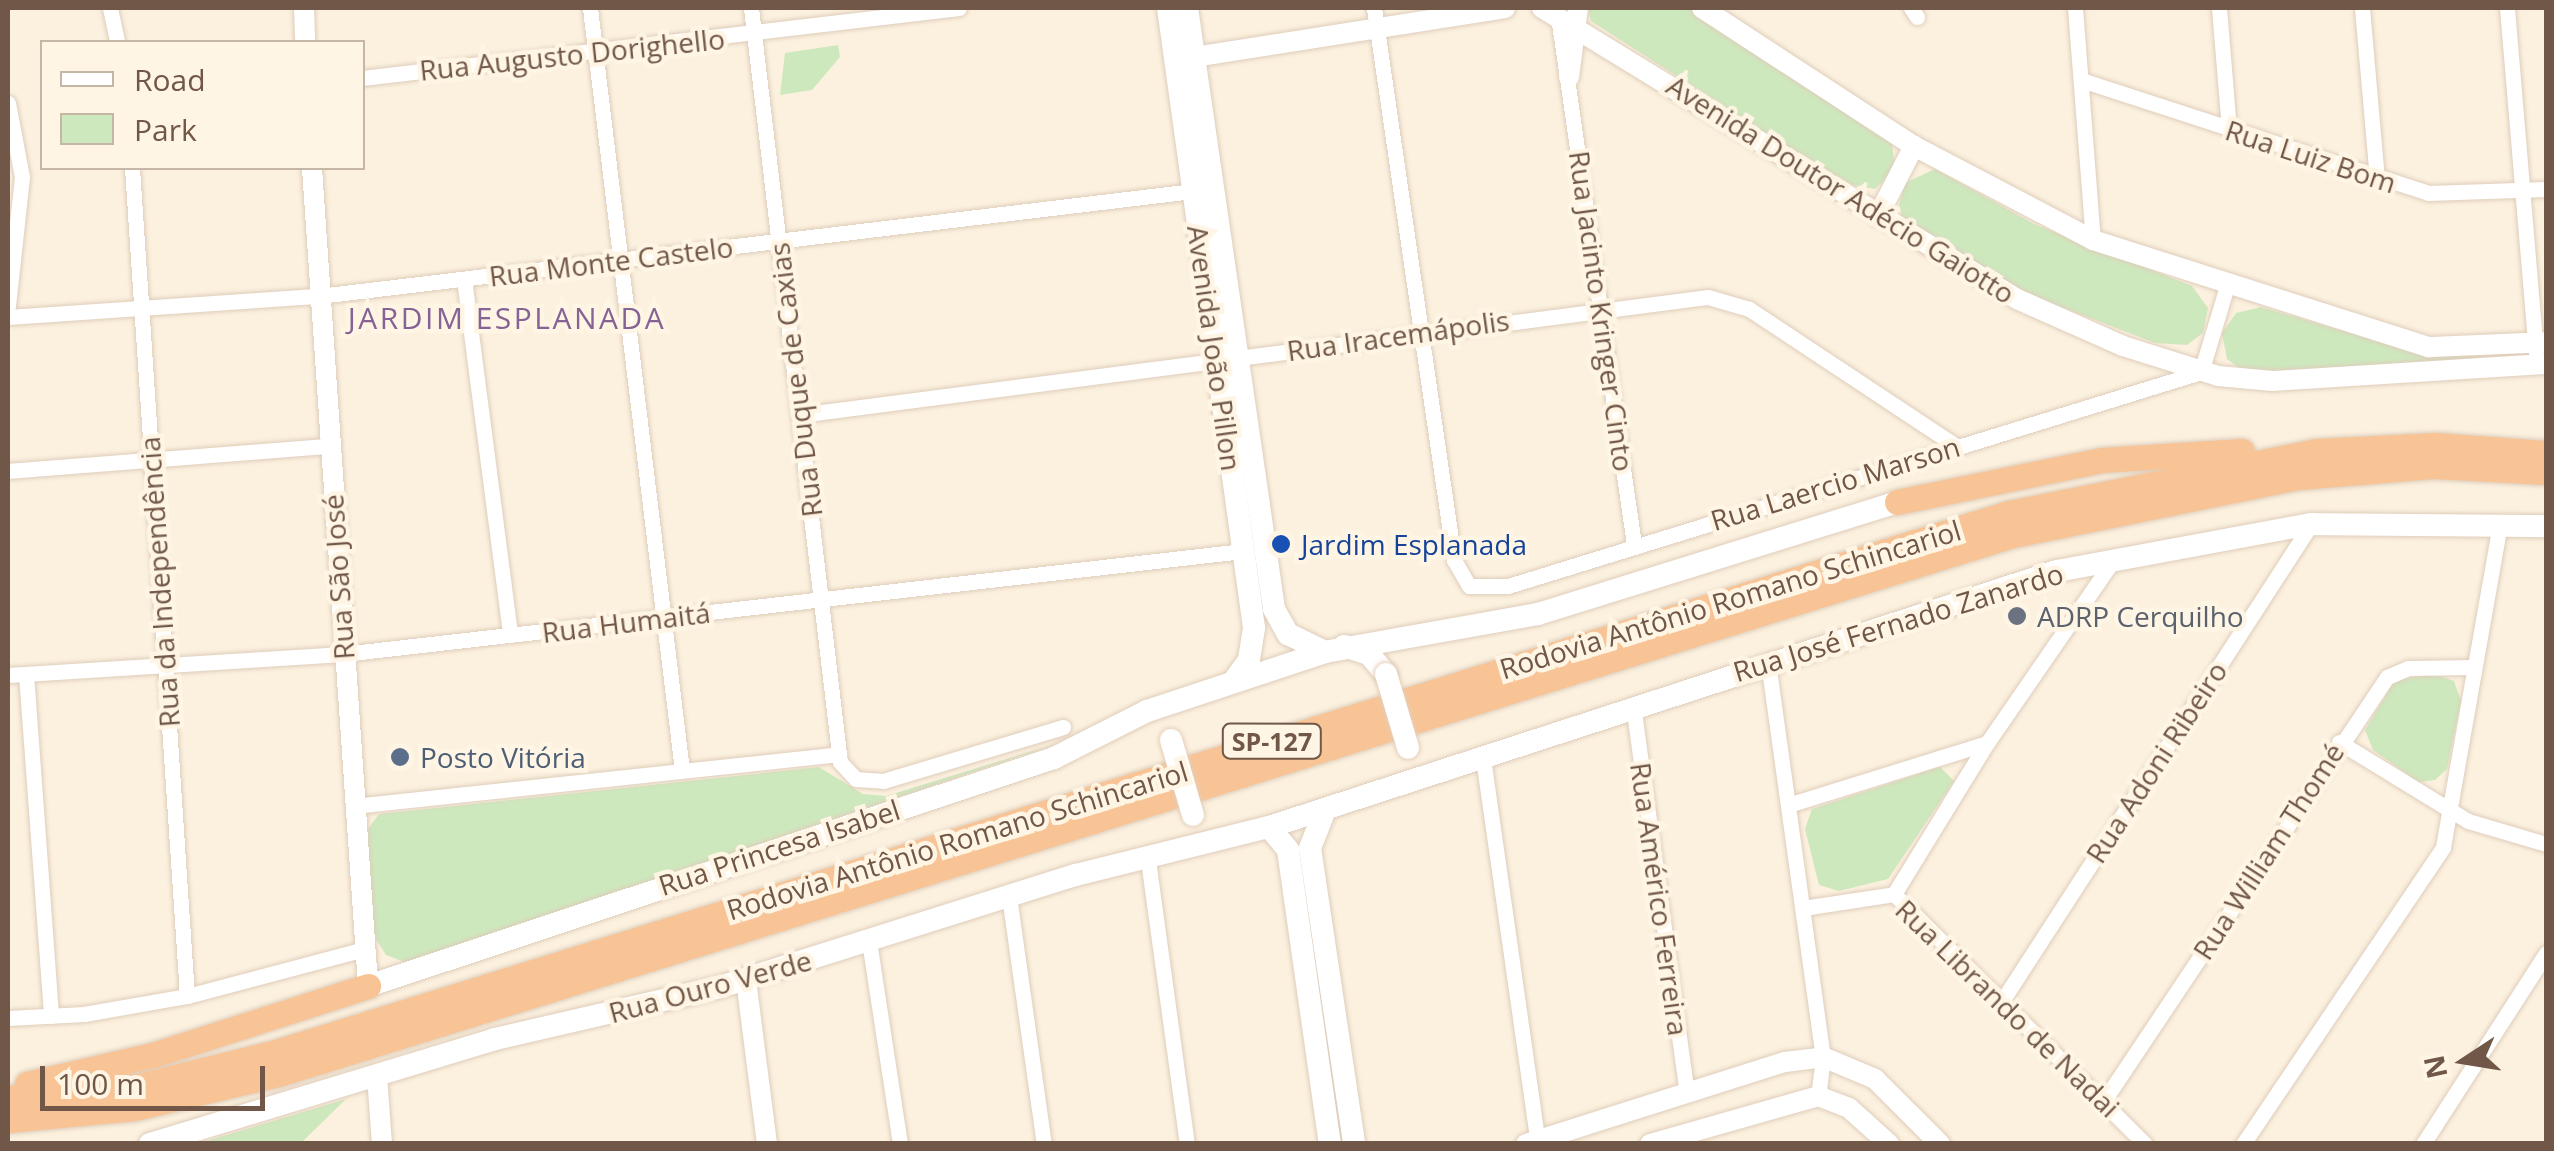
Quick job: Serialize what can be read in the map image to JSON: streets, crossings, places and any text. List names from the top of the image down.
{
  "streets": {
    "highway": ["Rodovia Antônio Romano Schincariol", "SP-127"],
    "main road": [
      "Avenida João Pillon",
      "Rua José Fernado Zanardo",
      "Rua Princesa Isabel",
      "Rua Ouro Verde"
    ],
    "street": [
      "Rua Augusto Dorighello",
      "Rua Luiz Bom",
      "Avenida Doutor Adécio Gaiotto",
      "Rua Monte Castelo",
      "Rua Jacinto Kringer Cinto",
      "Rua Iracemápolis",
      "Rua Duque de Caxias",
      "Rua Laercio Marson",
      "Rua São José",
      "Rua da Independência",
      "Rua Humaitá",
      "Rua Adoni Ribeiro",
      "Rua William Thomé",
      "Rua Américo Ferreira",
      "Rua Librando de Nadai"
    ]
  },
  "crossings": [
    ["Rua Augusto Dorighello", "Rua Duque de Caxias"],
    ["Avenida Doutor Adécio Gaiotto", "Rua Laercio Marson"],
    ["Rua Monte Castelo", "Avenida João Pillon"],
    ["Rua Monte Castelo", "Rua Duque de Caxias"],
    ["Rua Monte Castelo", "Rua São José"],
    ["Rua Monte Castelo", "Rua da Independência"],
    ["Rua Jacinto Kringer Cinto", "Rua Iracemápolis"],
    ["Rua Jacinto Kringer Cinto", "Rua Laercio Marson"],
    ["Rua Iracemápolis", "Avenida João Pillon"],
    ["Rua Iracemápolis", "Rua Duque de Caxias"],
    ["Rua Iracemápolis", "Rua Laercio Marson"],
    ["Avenida João Pillon", "Rua Humaitá"],
    ["Avenida João Pillon", "Rua José Fernado Zanardo"],
    ["Avenida João Pillon", "Rua Princesa Isabel"],
    ["Avenida João Pillon", "Rua Ouro Verde"],
    ["Rua Duque de Caxias", "Rua Humaitá"],
    ["Rua Duque de Caxias", "Rua Princesa Isabel"],
    ["Rua São José", "Rua Humaitá"],
    ["Rua São José", "Rua Princesa Isabel"],
    ["Rua da Independência", "Rua Humaitá"],
    ["Rua José Fernado Zanardo", "Rua Adoni Ribeiro"],
    ["Rua José Fernado Zanardo", "Rua Princesa Isabel"],
    ["Rua José Fernado Zanardo", "Rua Américo Ferreira"],
    ["Rua José Fernado Zanardo", "Rua Ouro Verde"],
    ["Rua Adoni Ribeiro", "Rua Librando de Nadai"],
    ["Rua Princesa Isabel", "Rua Ouro Verde"],
    ["Rua William Thomé", "Rua Librando de Nadai"]
  ],
  "districts": ["JARDIM ESPLANADA"],
  "places": ["Jardim Esplanada", "ADRP Cerquilho", "Posto Vitória"],
  "legend": ["Road", "Park"],
  "scale_bar": "100 m",
  "north": "left"
}
